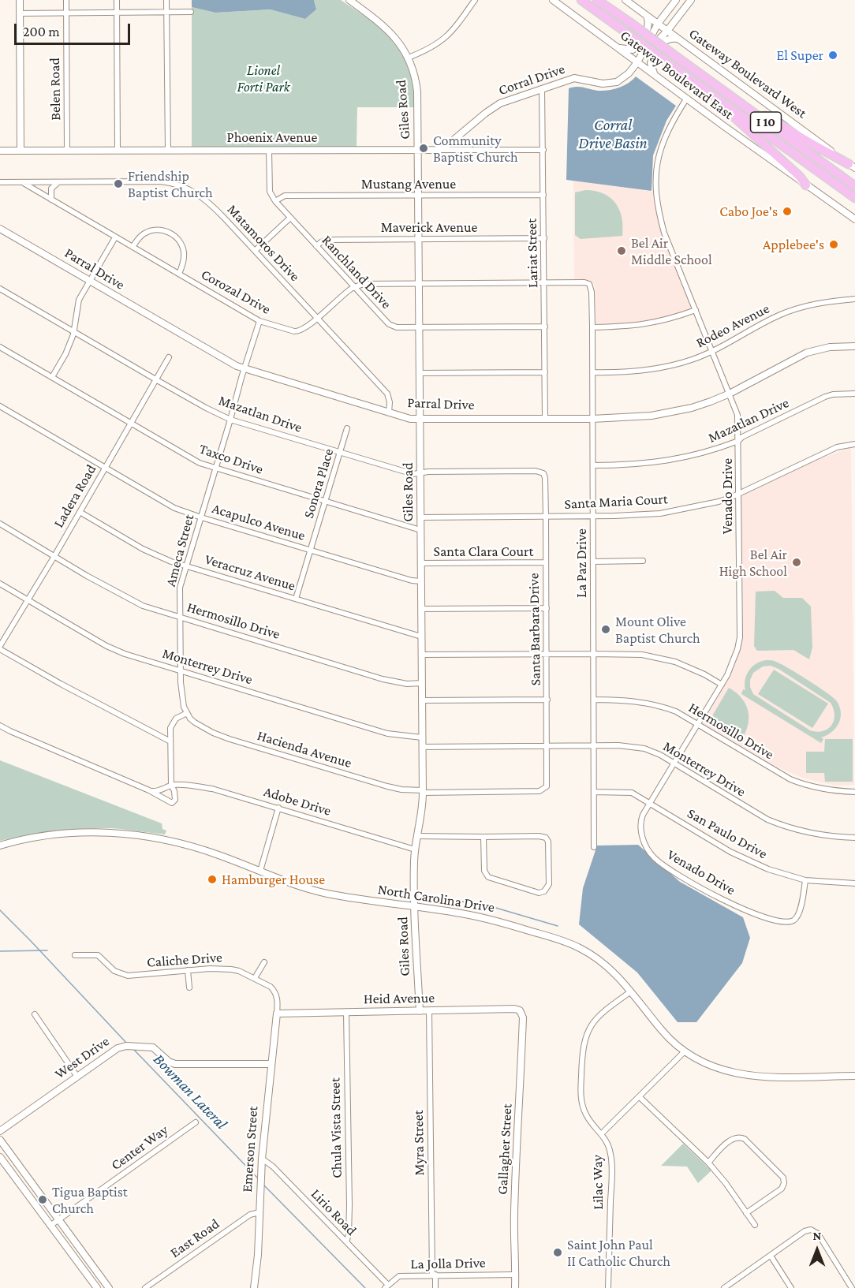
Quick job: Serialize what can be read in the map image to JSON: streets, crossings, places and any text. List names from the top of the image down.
{
  "streets": {
    "highway": ["I 10"],
    "street": [
      "Gateway Boulevard West",
      "Gateway Boulevard East",
      "Corral Drive",
      "Belen Road",
      "Giles Road",
      "Phoenix Avenue",
      "Mustang Avenue",
      "Maverick Avenue",
      "Matamoros Drive",
      "Lariat Street",
      "Parral Drive",
      "Ranchland Drive",
      "Corozal Drive",
      "Rodeo Avenue",
      "Mazatlan Drive",
      "Taxco Drive",
      "Sonora Place",
      "Ladera Road",
      "Venado Drive",
      "Santa Maria Court",
      "Acapulco Avenue",
      "Ameca Street",
      "Santa Clara Court",
      "La Paz Drive",
      "Veracruz Avenue",
      "Hermosillo Drive",
      "Santa Barbara Drive",
      "Monterrey Drive",
      "Hacienda Avenue",
      "Adobe Drive",
      "San Paulo Drive",
      "North Carolina Drive",
      "Caliche Drive",
      "Heid Avenue",
      "West Drive",
      "Chula Vista Street",
      "Myra Street",
      "Center Way",
      "Emerson Street",
      "Gallagher Street",
      "Lilac Way",
      "Lirio Road",
      "East Road",
      "La Jolla Drive"
    ]
  },
  "crossings": [
    ["Gateway Boulevard East", "Corral Drive"],
    ["Gateway Boulevard East", "Venado Drive"],
    ["Corral Drive", "Phoenix Avenue"],
    ["Corral Drive", "Lariat Street"],
    ["Belen Road", "Phoenix Avenue"],
    ["Giles Road", "Phoenix Avenue"],
    ["Giles Road", "Mustang Avenue"],
    ["Giles Road", "Maverick Avenue"],
    ["Giles Road", "Parral Drive"],
    ["Giles Road", "Ranchland Drive"],
    ["Giles Road", "Mazatlan Drive"],
    ["Giles Road", "Taxco Drive"],
    ["Giles Road", "Santa Maria Court"],
    ["Giles Road", "Acapulco Avenue"],
    ["Giles Road", "Santa Clara Court"],
    ["Giles Road", "Veracruz Avenue"],
    ["Giles Road", "Hermosillo Drive"],
    ["Giles Road", "Monterrey Drive"],
    ["Giles Road", "Hacienda Avenue"],
    ["Giles Road", "Adobe Drive"],
    ["Giles Road", "North Carolina Drive"],
    ["Giles Road", "Heid Avenue"],
    ["Phoenix Avenue", "Lariat Street"],
    ["Phoenix Avenue", "Ranchland Drive"],
    ["Mustang Avenue", "Lariat Street"],
    ["Mustang Avenue", "Ranchland Drive"],
    ["Maverick Avenue", "Lariat Street"],
    ["Maverick Avenue", "Ranchland Drive"],
    ["Matamoros Drive", "Parral Drive"],
    ["Matamoros Drive", "Corozal Drive"],
    ["Lariat Street", "Parral Drive"],
    ["Lariat Street", "Ranchland Drive"],
    ["Lariat Street", "La Paz Drive"],
    ["Parral Drive", "Venado Drive"],
    ["Parral Drive", "Ameca Street"],
    ["Parral Drive", "La Paz Drive"],
    ["Ranchland Drive", "Corozal Drive"],
    ["Corozal Drive", "Ameca Street"],
    ["Rodeo Avenue", "Venado Drive"],
    ["Rodeo Avenue", "La Paz Drive"],
    ["Mazatlan Drive", "Sonora Place"],
    ["Mazatlan Drive", "Ladera Road"],
    ["Mazatlan Drive", "Venado Drive"],
    ["Mazatlan Drive", "Ameca Street"],
    ["Mazatlan Drive", "La Paz Drive"],
    ["Mazatlan Drive", "Santa Barbara Drive"],
    ["Taxco Drive", "Sonora Place"],
    ["Taxco Drive", "Ladera Road"],
    ["Taxco Drive", "Ameca Street"],
    ["Sonora Place", "Acapulco Avenue"],
    ["Sonora Place", "Veracruz Avenue"],
    ["Ladera Road", "Acapulco Avenue"],
    ["Ladera Road", "Veracruz Avenue"],
    ["Ladera Road", "Hermosillo Drive"],
    ["Ladera Road", "Monterrey Drive"],
    ["Venado Drive", "Santa Maria Court"],
    ["Venado Drive", "Hermosillo Drive"],
    ["Venado Drive", "Monterrey Drive"],
    ["Venado Drive", "San Paulo Drive"],
    ["Santa Maria Court", "La Paz Drive"],
    ["Santa Maria Court", "Santa Barbara Drive"],
    ["Acapulco Avenue", "Ameca Street"],
    ["Ameca Street", "Veracruz Avenue"],
    ["Ameca Street", "Hermosillo Drive"],
    ["Ameca Street", "Monterrey Drive"],
    ["Ameca Street", "Hacienda Avenue"],
    ["Santa Clara Court", "Santa Barbara Drive"],
    ["La Paz Drive", "Hermosillo Drive"],
    ["La Paz Drive", "Monterrey Drive"],
    ["La Paz Drive", "San Paulo Drive"],
    ["Santa Barbara Drive", "Monterrey Drive"],
    ["Santa Barbara Drive", "Hacienda Avenue"],
    ["North Carolina Drive", "Lilac Way"],
    ["Caliche Drive", "Heid Avenue"],
    ["Caliche Drive", "Emerson Street"],
    ["Heid Avenue", "Chula Vista Street"],
    ["Heid Avenue", "Myra Street"],
    ["Heid Avenue", "Emerson Street"],
    ["Heid Avenue", "Gallagher Street"],
    ["West Drive", "Emerson Street"],
    ["Chula Vista Street", "Lirio Road"],
    ["Myra Street", "La Jolla Drive"],
    ["Emerson Street", "Lirio Road"],
    ["Emerson Street", "East Road"],
    ["Gallagher Street", "La Jolla Drive"],
    ["Lirio Road", "La Jolla Drive"]
  ],
  "water": ["Corral Drive Basin", "Bowman Lateral"],
  "parks": ["Lionel Forti Park"],
  "places": [
    "El Super",
    "Community Baptist Church",
    "Friendship Baptist Church",
    "Cabo Joe's",
    "Applebee's",
    "Bel Air Middle School",
    "Bel Air High School",
    "Mount Olive Baptist Church",
    "Hamburger House",
    "Tigua Baptist Church",
    "Saint John Paul II Catholic Church"
  ],
  "scale_bar": "200 m",
  "north": "top"
}
